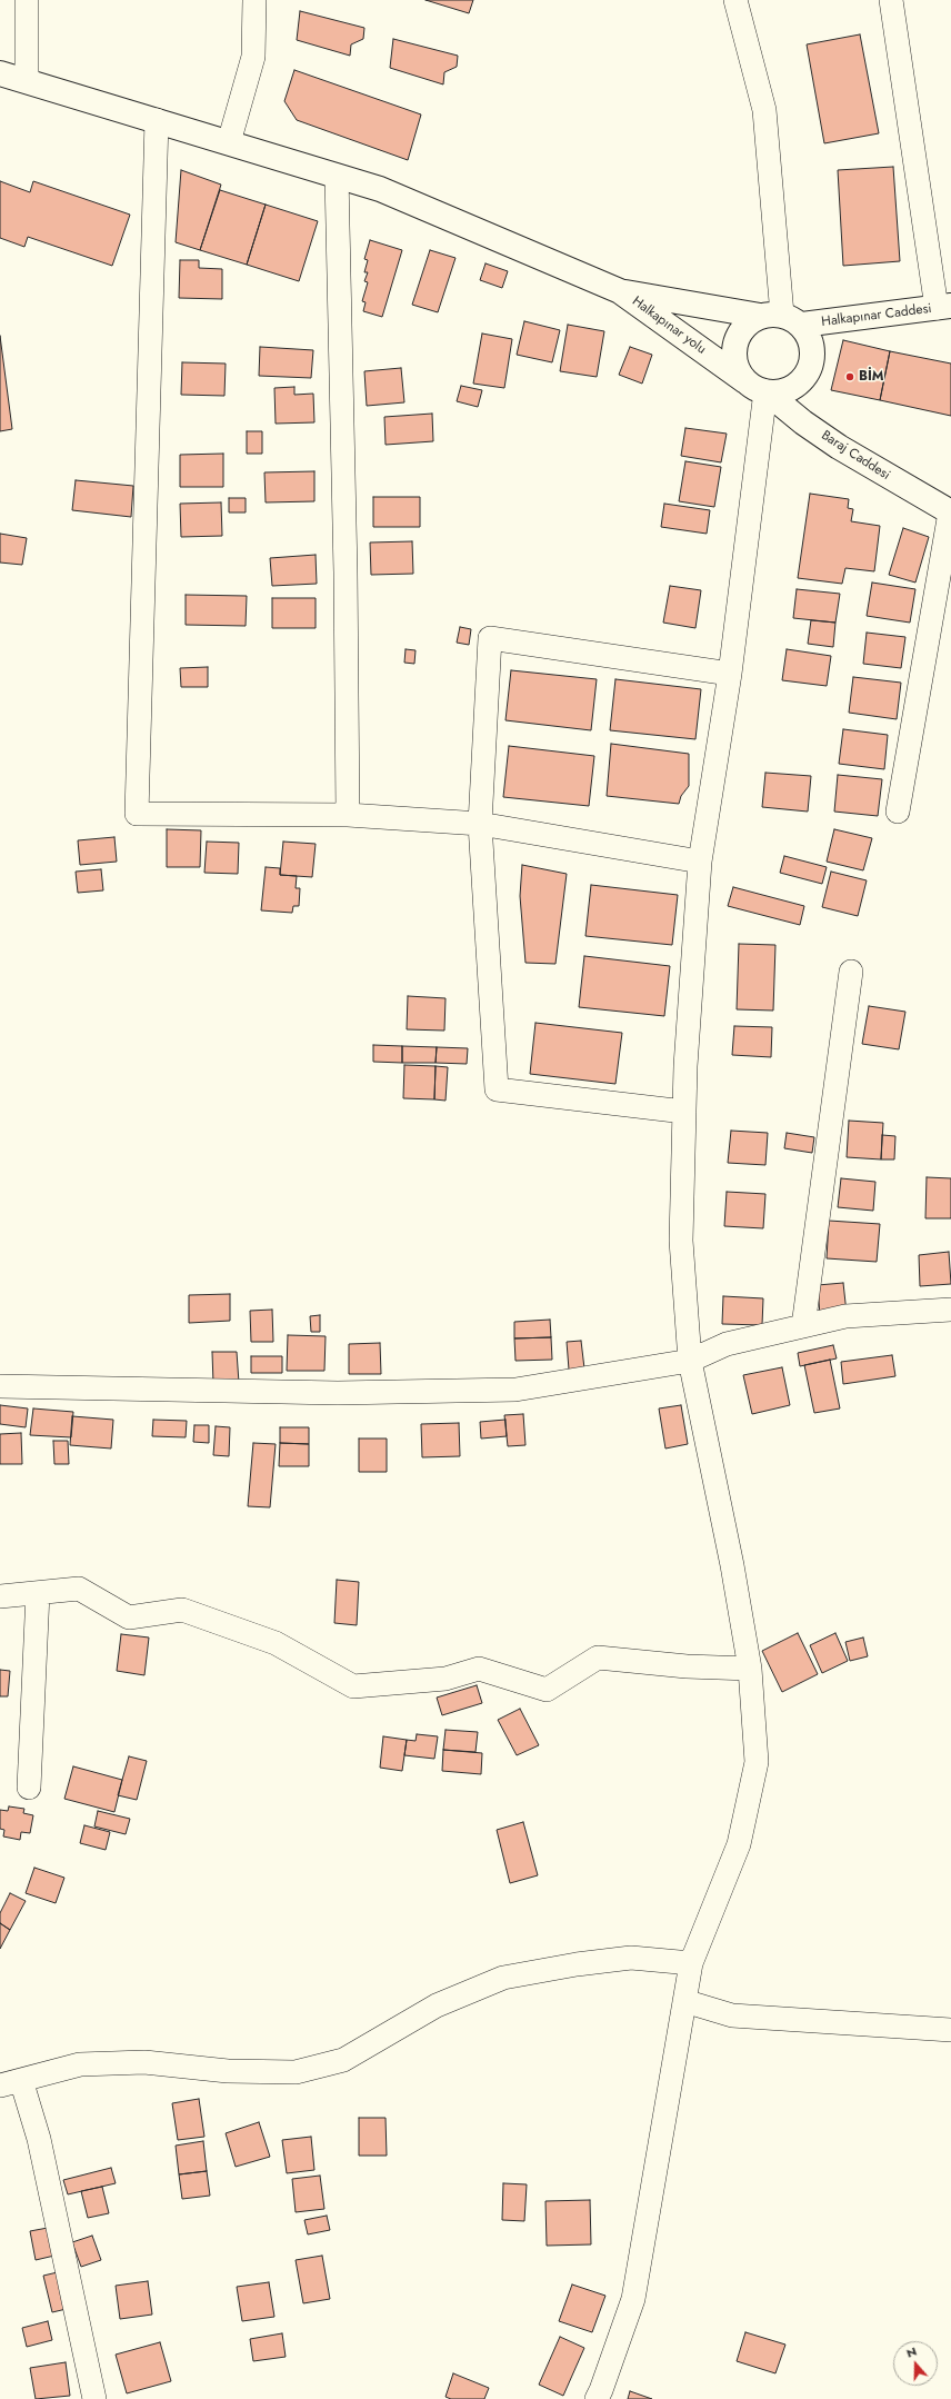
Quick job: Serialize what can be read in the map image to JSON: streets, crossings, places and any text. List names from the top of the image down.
{
  "streets": {
    "main road": ["Halkapınar Caddesi", "Halkapınar yolu", "Baraj Caddesi"]
  },
  "crossings": [
    ["Halkapınar Caddesi", "Halkapınar yolu"],
    ["Halkapınar Caddesi", "Baraj Caddesi"],
    ["Halkapınar yolu", "Baraj Caddesi"]
  ],
  "places": ["BİM"],
  "north": "top"
}
